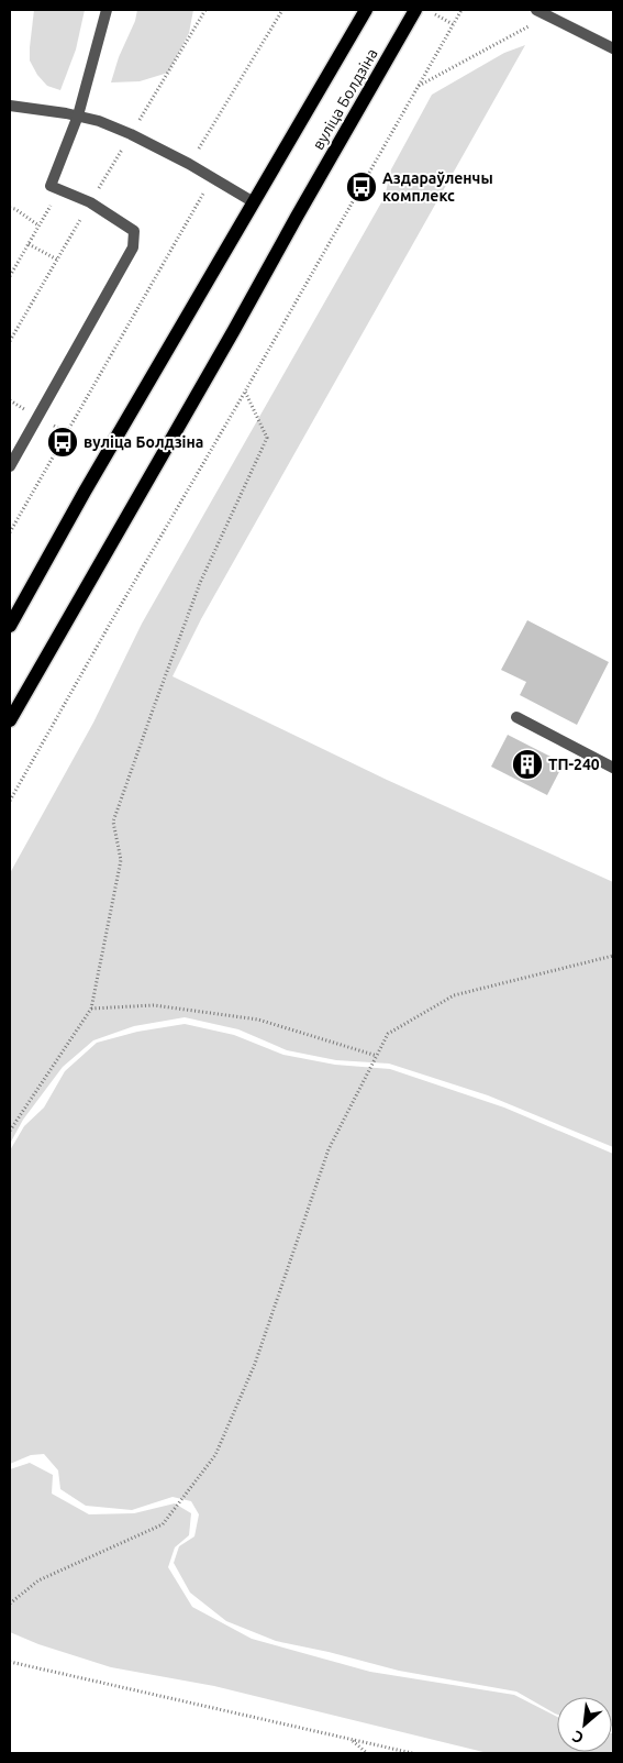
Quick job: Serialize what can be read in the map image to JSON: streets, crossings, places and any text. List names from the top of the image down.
{
  "streets": {
    "main road": ["вуліца Болдзіна"]
  },
  "places": {
    "bus stop": ["Аздараўленчы комплекс", "вуліца Болдзіна"],
    "building": ["ТП-240"]
  },
  "north": "bottom left"
}
